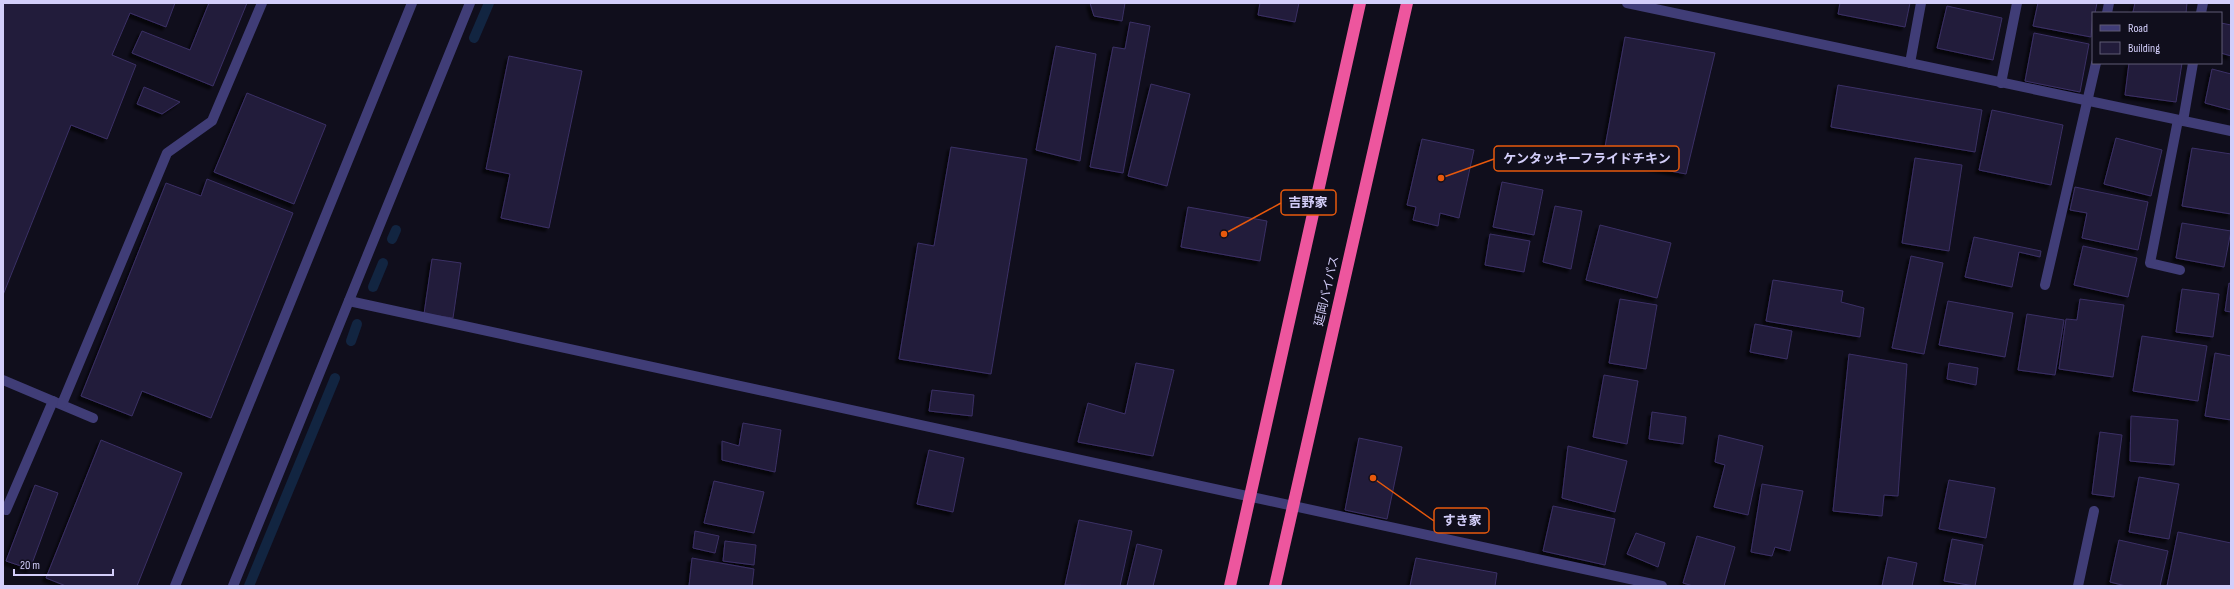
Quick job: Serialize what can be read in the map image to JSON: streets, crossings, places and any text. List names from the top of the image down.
{
  "streets": {
    "highway": ["延岡バイパス"]
  },
  "places": ["ケンタッキーフライドチキン", "吉野家", "すき家"],
  "legend": ["Road", "Building"],
  "scale_bar": "20 m"
}
